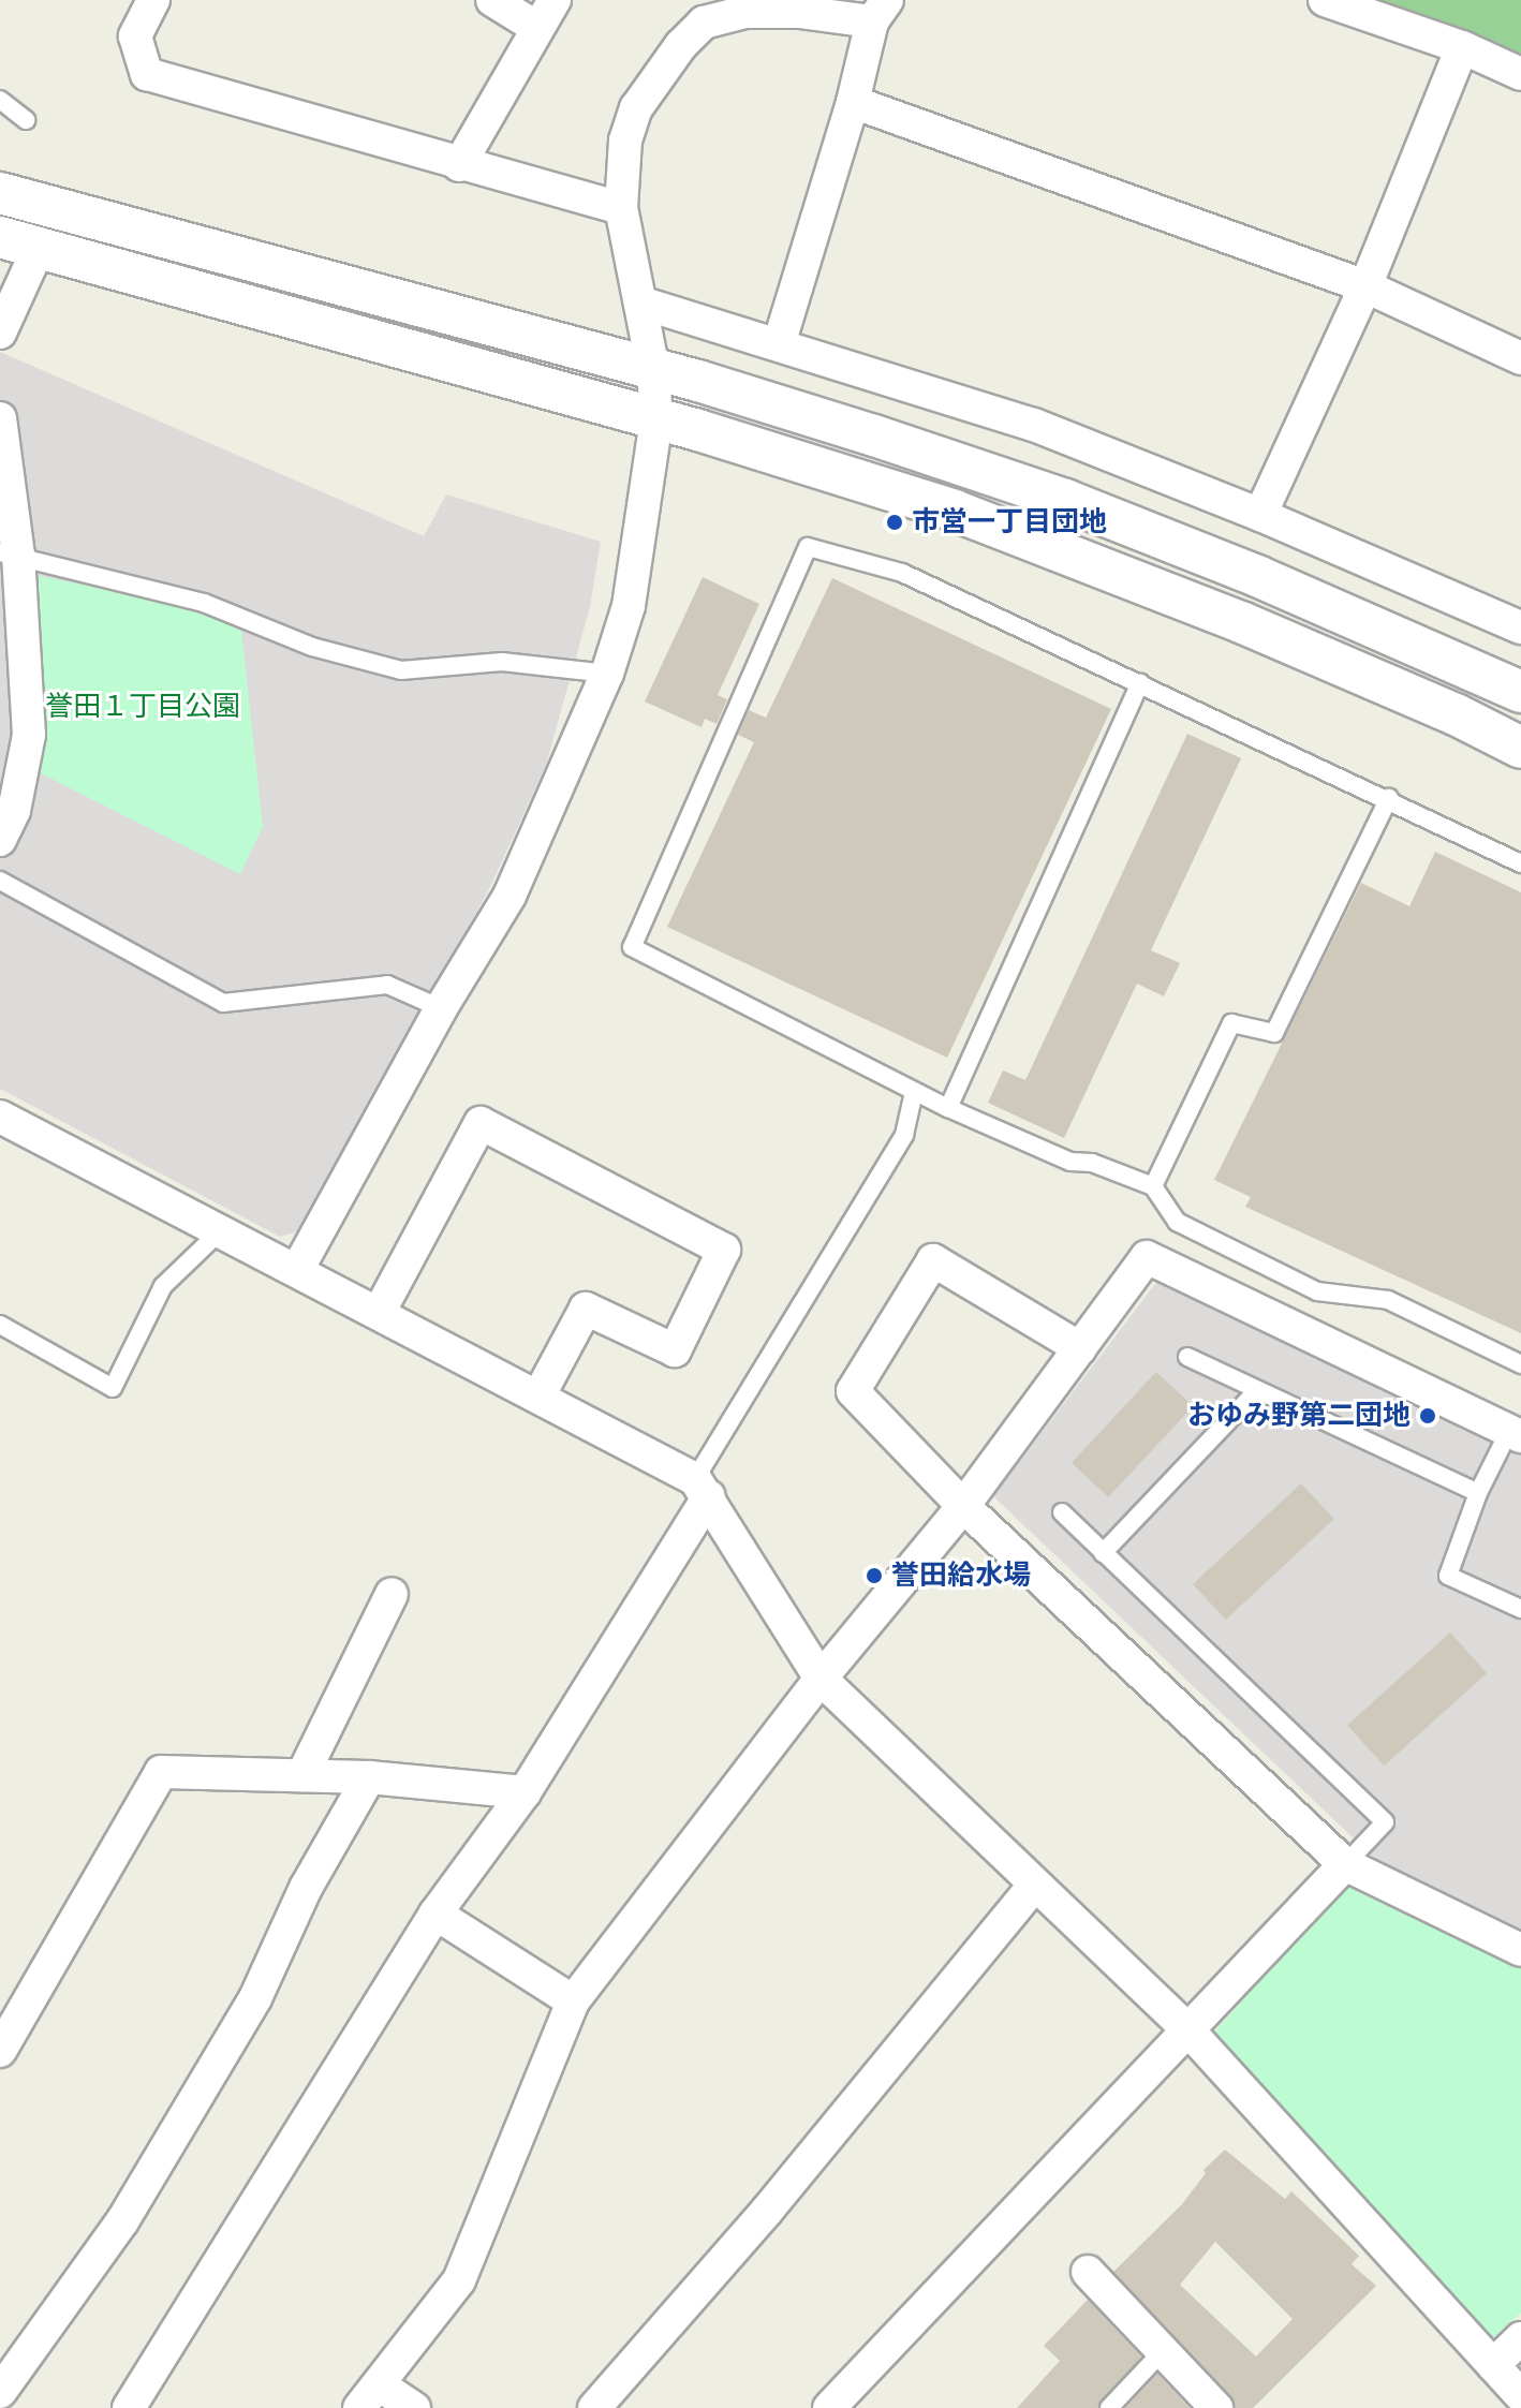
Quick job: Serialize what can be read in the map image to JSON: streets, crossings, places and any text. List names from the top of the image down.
{
  "parks": ["誉田１丁目公園"],
  "places": ["市営一丁目団地", "おゆみ野第二団地", "誉田給水場"]
}
